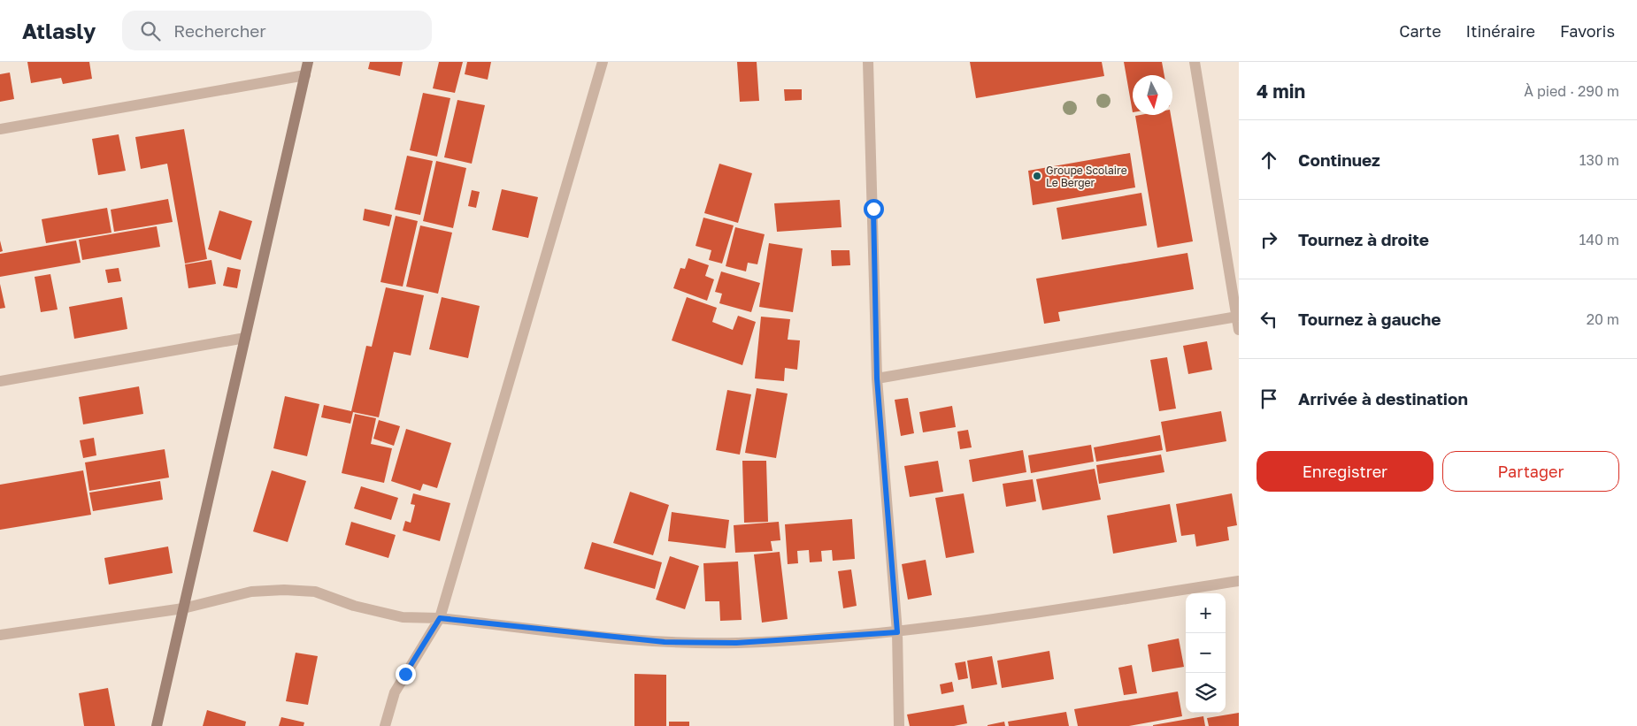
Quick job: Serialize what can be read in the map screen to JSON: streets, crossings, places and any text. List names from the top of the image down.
{
  "places": ["Groupe Scolaire Le Berger"],
  "north": "bottom",
  "page": {
    "header": "Atlasly",
    "search": "Rechercher",
    "nav": ["Carte", "Itinéraire", "Favoris"],
    "heading": ["4 min", "À pied · 290 m"],
    "list": [
      ["Continuez", "130 m"],
      ["Tournez à droite", "140 m"],
      ["Tournez à gauche", "20 m"],
      "Arrivée à destination"
    ],
    "buttons": ["Enregistrer", "Partager"],
    "map_buttons": ["+", "−"]
  }
}
